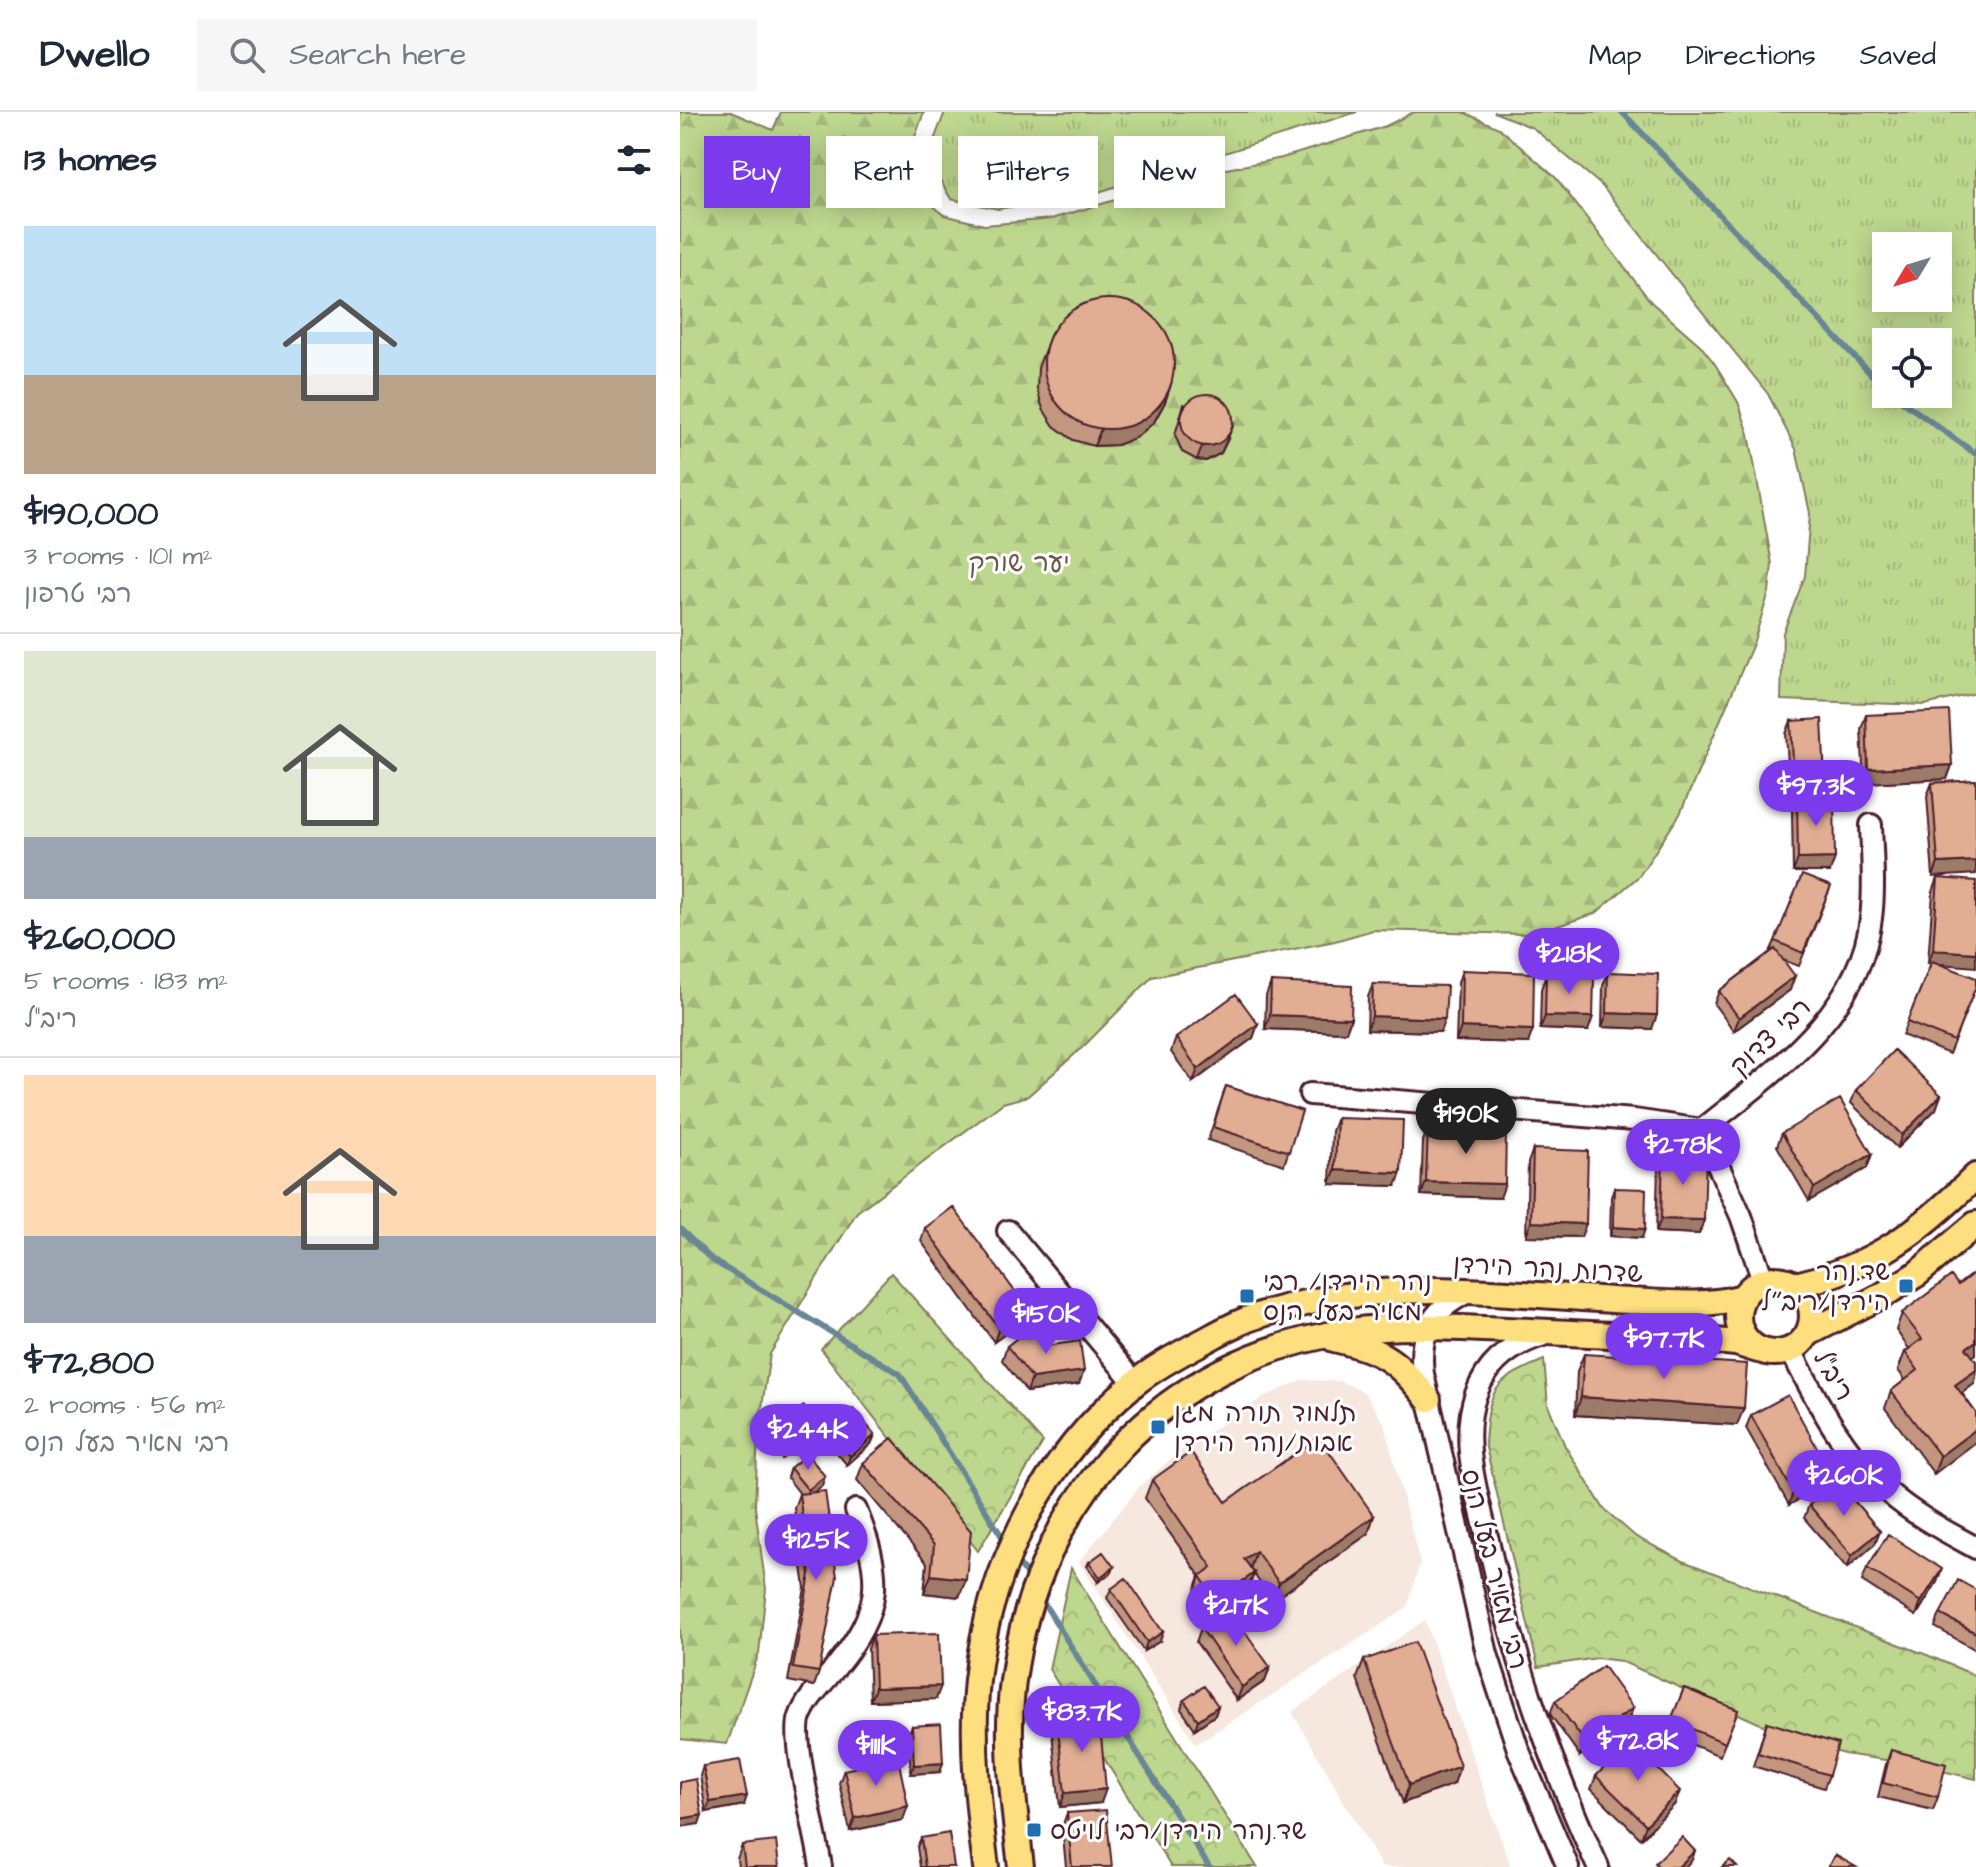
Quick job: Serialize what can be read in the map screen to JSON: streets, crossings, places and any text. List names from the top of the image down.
{
  "streets": {
    "main road": ["שדרות נהר הירדן"],
    "street": ["רבי צדוק", "ריב\"ל", "רבי מאיר בעל הנס"]
  },
  "crossings": [
    ["שדרות נהר הירדן", "ריב\"ל"]
  ],
  "parks": ["יער שורק"],
  "places": {
    "transit": [
      "שד.נהר הירדן/ריב״ל",
      "נהר הירדן/ רבי מאיר בעל הנס",
      "תלמוד תורה מגן אבות/נהר הירדן",
      "שד.נהר הירדן/רבי לויטס"
    ]
  },
  "north": "bottom left",
  "page": {
    "header": "Dwello",
    "search": "Search here",
    "nav": ["Map", "Directions", "Saved"],
    "heading": "13 homes",
    "chip": [
      "Buy",
      "Rent",
      "Filters",
      "New"
    ],
    "list": [
      {
        "name": "$190,000",
        "note": "3 rooms · 101 m² · רבי טרפון"
      },
      {
        "name": "$260,000",
        "note": "5 rooms · 183 m² · ריב\"ל"
      },
      {
        "name": "$72,800",
        "note": "2 rooms · 56 m² · רבי מאיר בעל הנס"
      }
    ],
    "price": [
      "$97.3K",
      "$218K",
      "$190K",
      "$278K",
      "$150K",
      "$97.7K",
      "$244K",
      "$260K",
      "$125K",
      "$217K",
      "$83.7K",
      "$72.8K",
      "$111K"
    ]
  }
}
